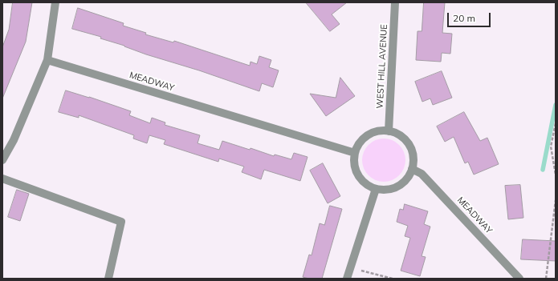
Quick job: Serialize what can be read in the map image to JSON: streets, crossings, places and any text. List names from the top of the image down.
{
  "streets": {
    "street": ["WEST HILL AVENUE", "MEADWAY"]
  },
  "crossings": [
    ["WEST HILL AVENUE", "MEADWAY"]
  ],
  "scale_bar": "20 m"
}
